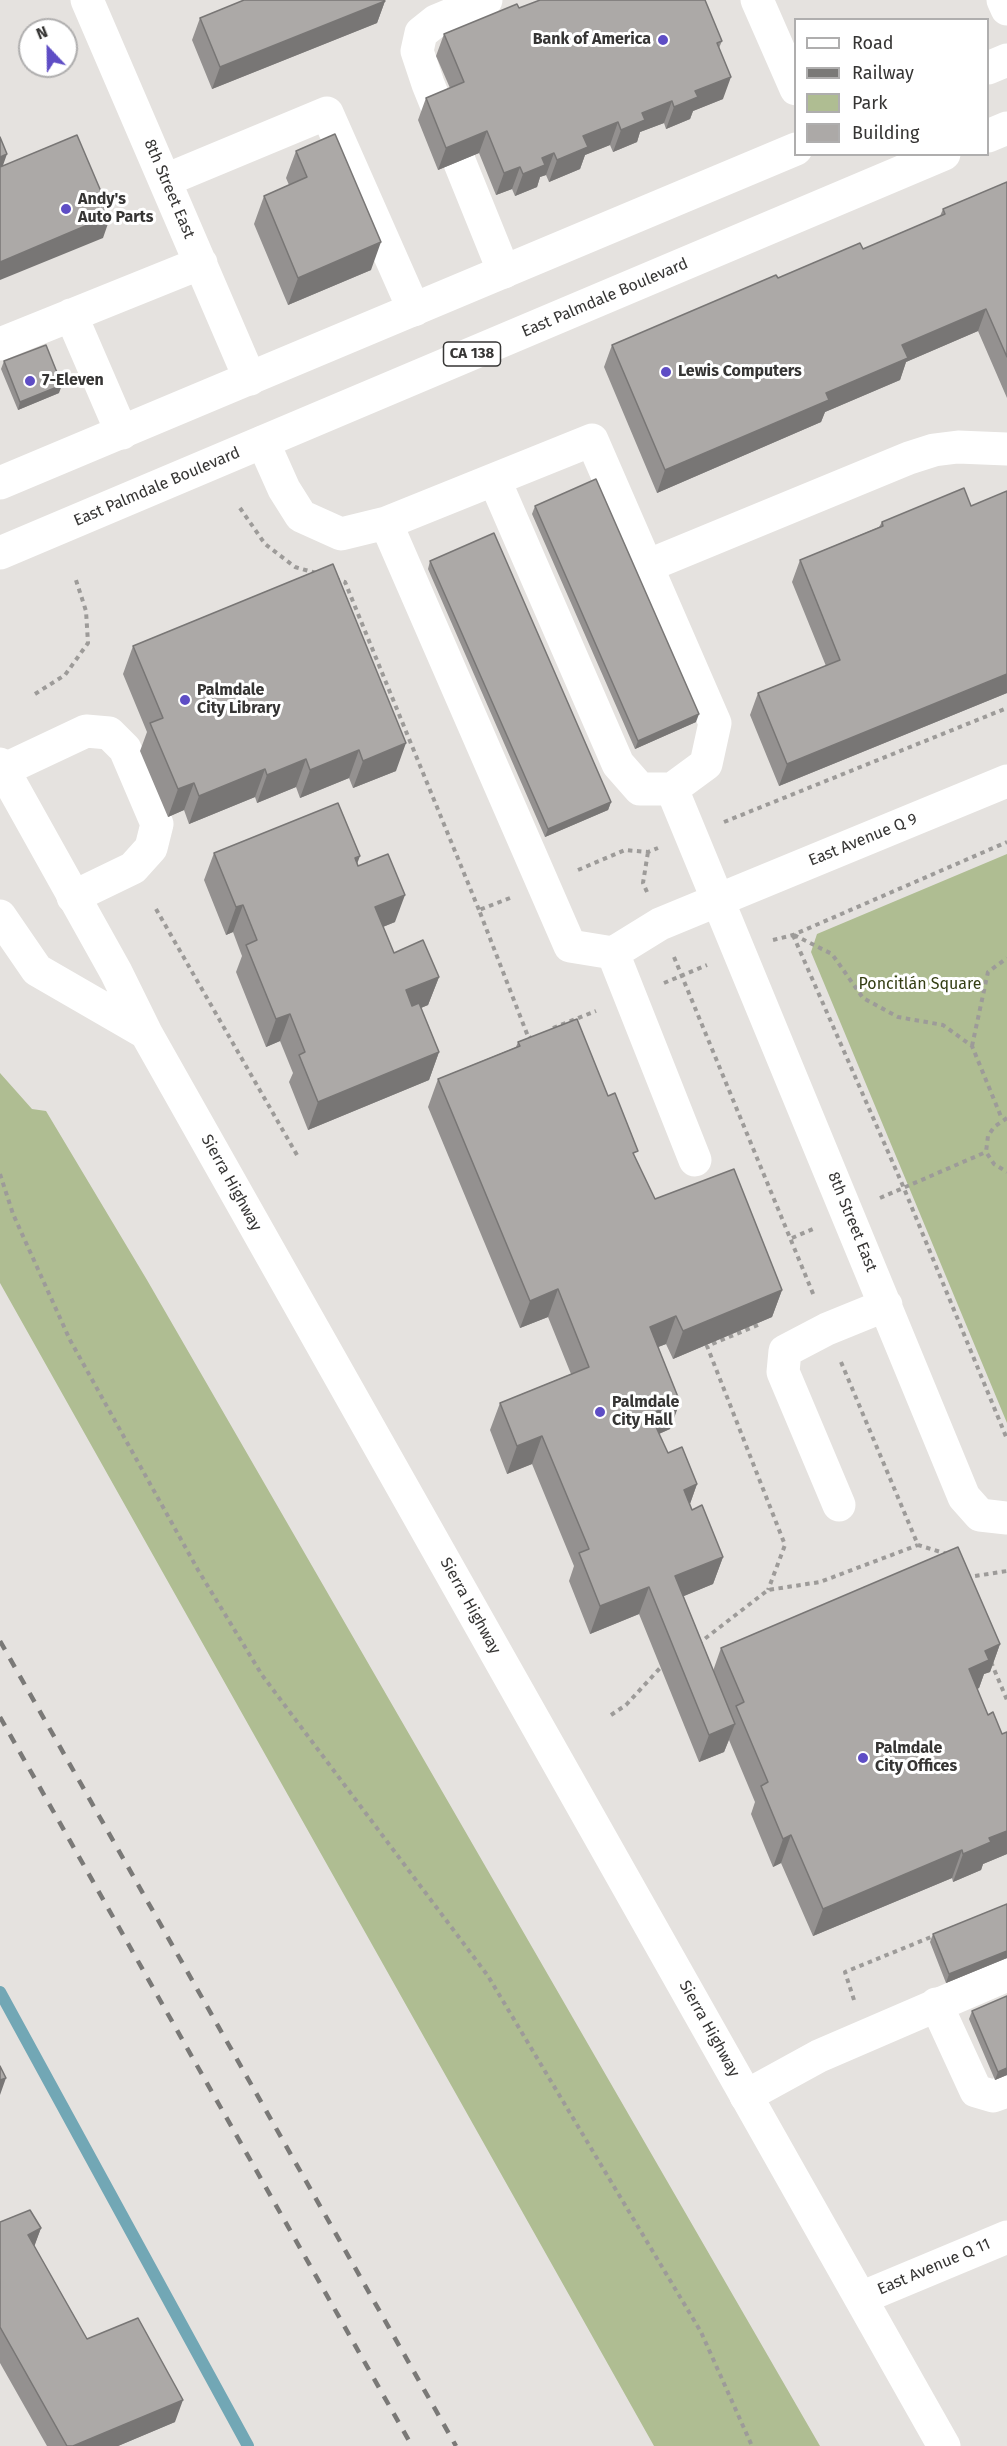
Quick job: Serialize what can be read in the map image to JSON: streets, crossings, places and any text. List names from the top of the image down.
{
  "streets": {
    "main road": [
      "8th Street East",
      "East Palmdale Boulevard",
      "CA 138",
      "East Avenue Q 9",
      "Sierra Highway",
      "East Avenue Q 11"
    ]
  },
  "crossings": [
    ["8th Street East", "East Avenue Q 9"],
    ["Sierra Highway", "East Avenue Q 11"]
  ],
  "parks": ["Poncitlán Square"],
  "places": [
    "Bank of America",
    "Andy's Auto Parts",
    "Lewis Computers",
    "7-Eleven",
    "Palmdale City Library",
    "Palmdale City Hall",
    "Palmdale City Offices"
  ],
  "legend": [
    "Road",
    "Railway",
    "Park",
    "Building"
  ],
  "north": "top"
}
